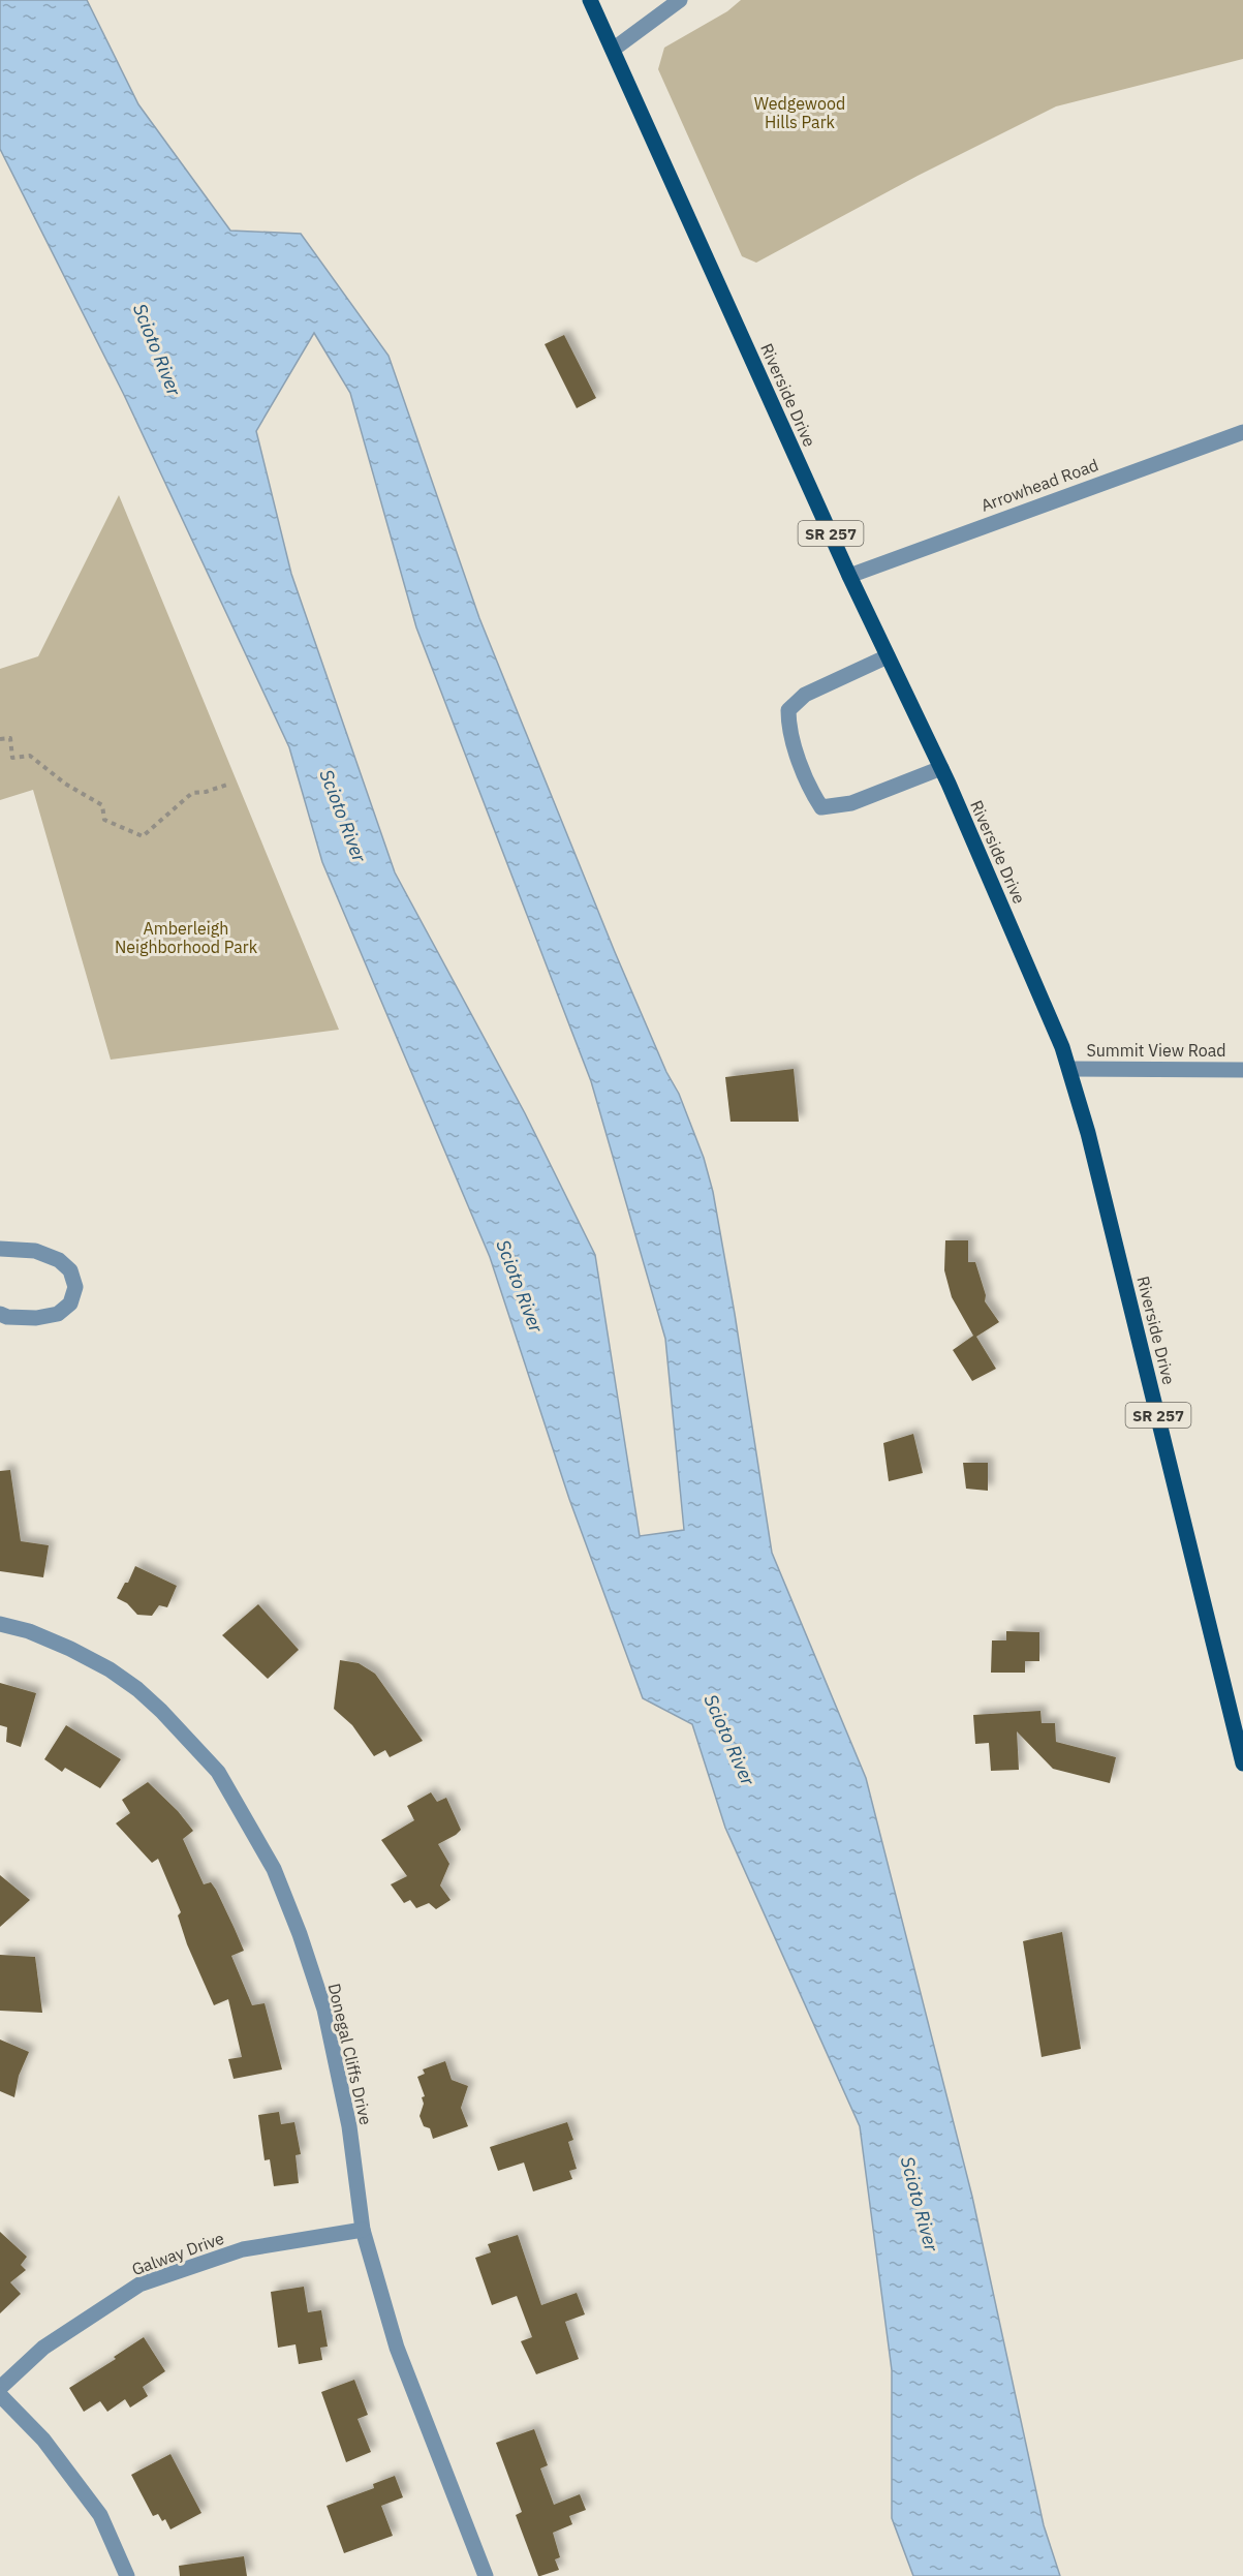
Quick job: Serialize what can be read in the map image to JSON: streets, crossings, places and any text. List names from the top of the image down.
{
  "streets": {
    "main road": ["Riverside Drive", "SR 257"],
    "street": [
      "Arrowhead Road",
      "Summit View Road",
      "Donegal Cliffs Drive",
      "Galway Drive"
    ]
  },
  "crossings": [
    ["Riverside Drive", "Arrowhead Road"],
    ["Riverside Drive", "Summit View Road"],
    ["Donegal Cliffs Drive", "Galway Drive"]
  ],
  "water": ["Scioto River"],
  "parks": ["Wedgewood Hills Park", "Amberleigh Neighborhood Park"]
}
